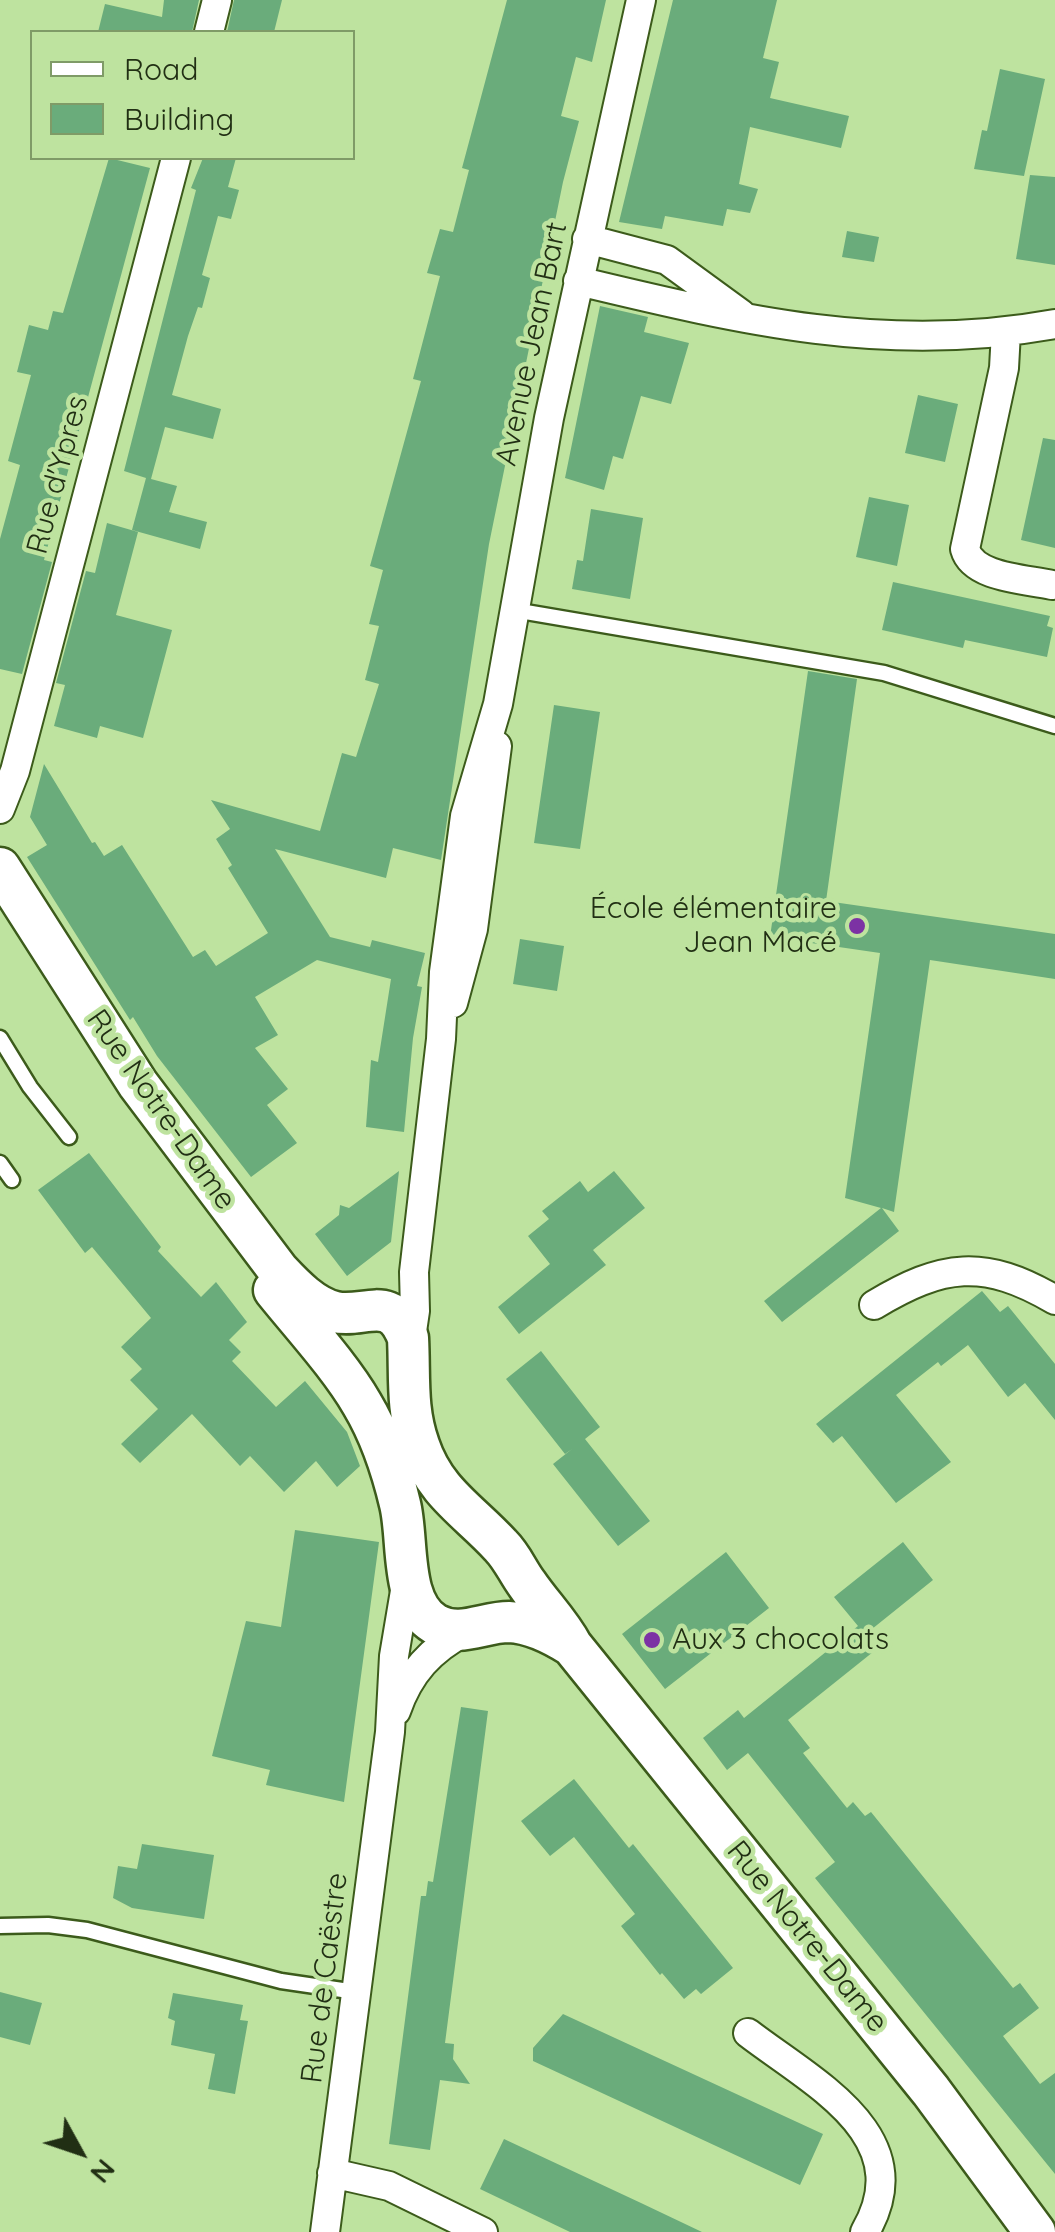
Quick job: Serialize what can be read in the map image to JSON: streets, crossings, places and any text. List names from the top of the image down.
{
  "streets": {
    "main road": ["Rue Notre-Dame"],
    "street": ["Avenue Jean Bart", "Rue d'Ypres", "Rue de Caëstre"]
  },
  "crossings": [
    ["Avenue Jean Bart", "Rue Notre-Dame"],
    ["Rue Notre-Dame", "Rue de Caëstre"]
  ],
  "places": ["École élémentaire Jean Macé", "Aux 3 chocolats"],
  "legend": ["Road", "Building"],
  "north": "bottom right"
}
